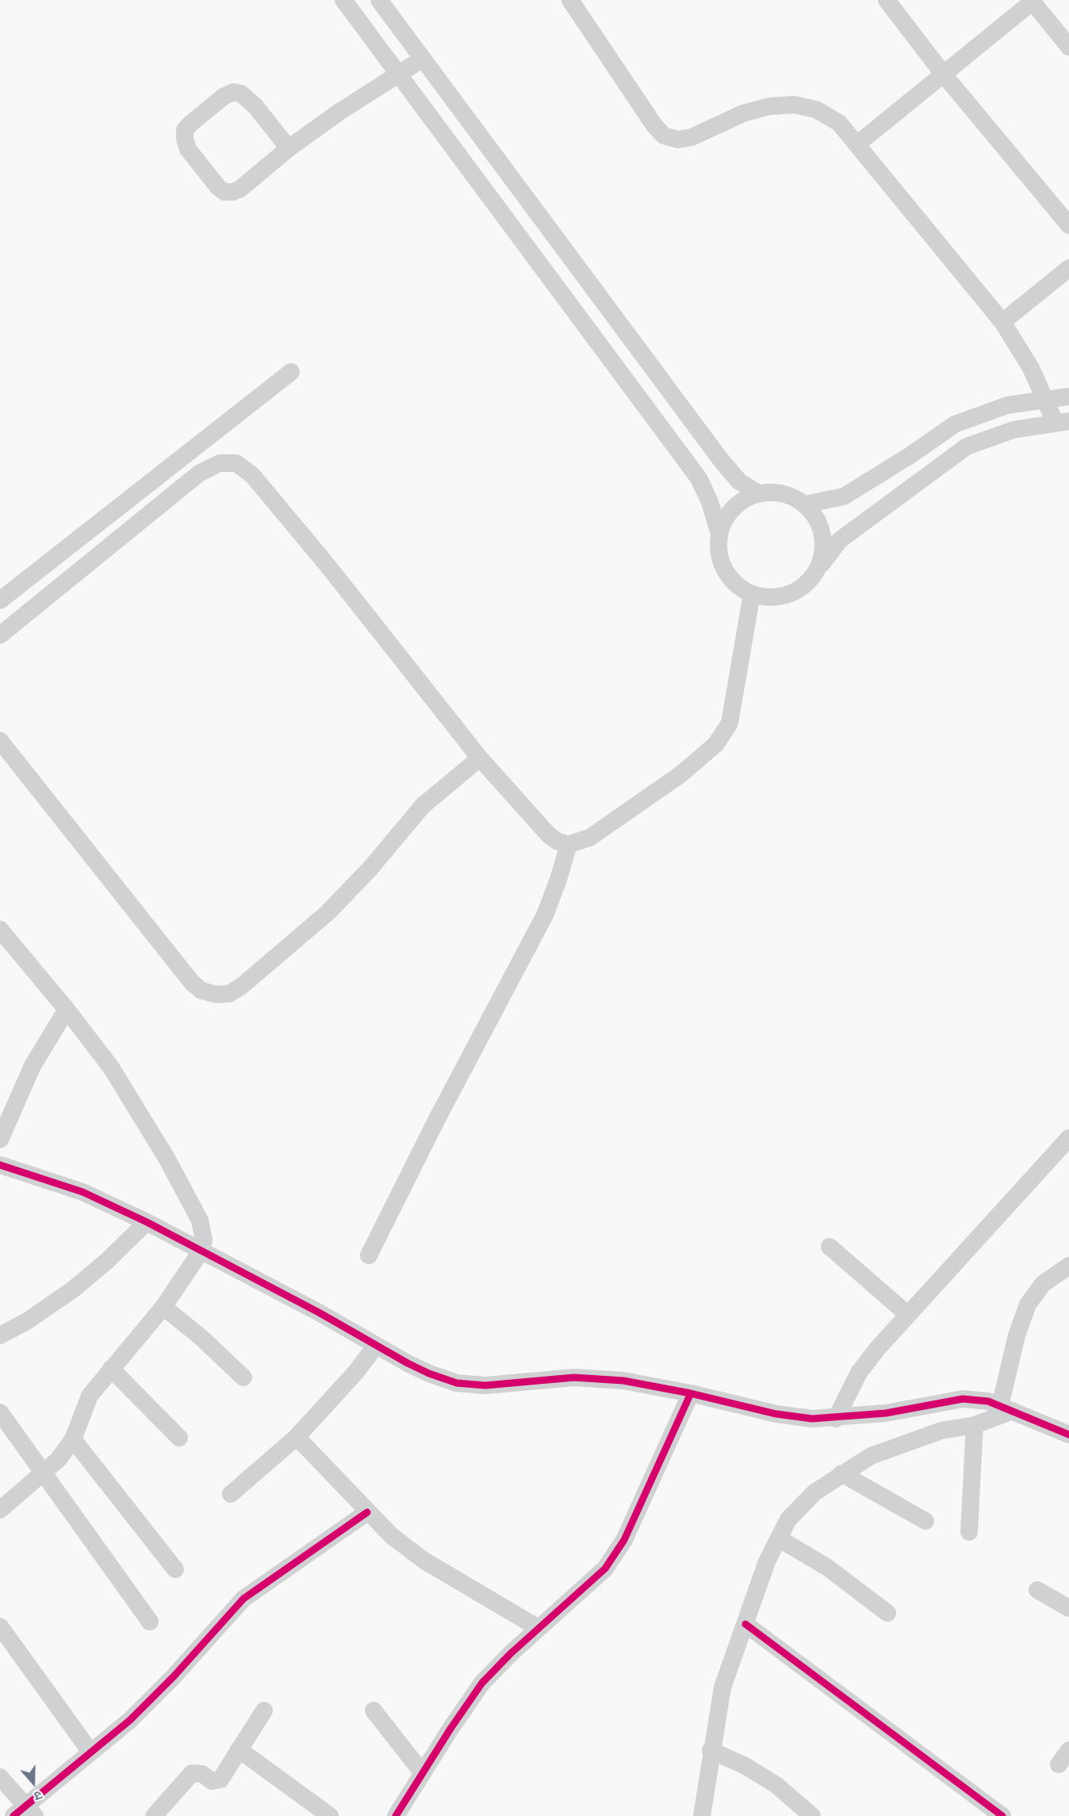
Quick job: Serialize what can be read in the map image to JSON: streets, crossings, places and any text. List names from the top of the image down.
{
  "north": "bottom"
}
